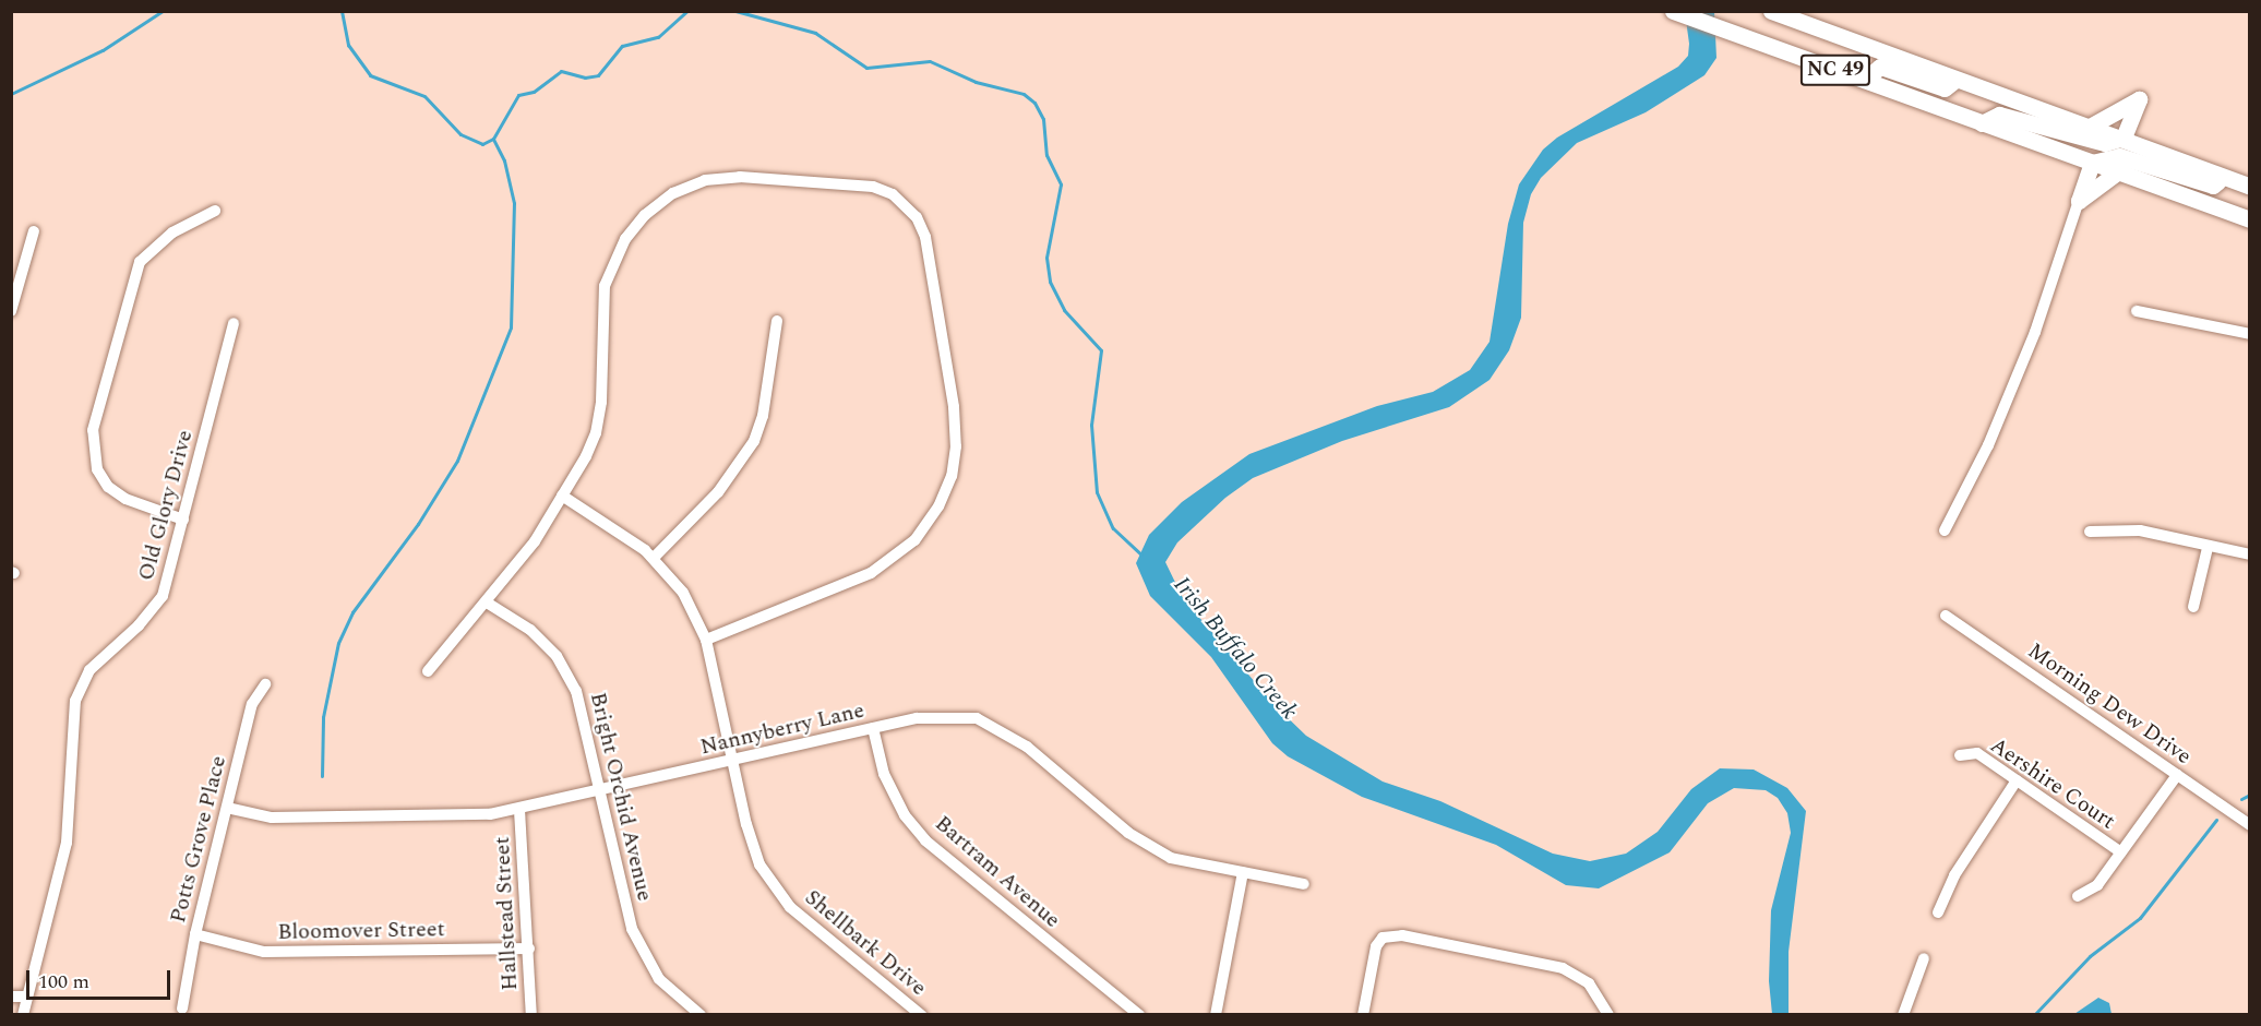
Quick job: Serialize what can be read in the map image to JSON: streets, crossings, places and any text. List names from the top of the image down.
{
  "streets": {
    "highway": ["NC 49"],
    "street": [
      "Old Glory Drive",
      "Morning Dew Drive",
      "Nannyberry Lane",
      "Aershire Court",
      "Bright Orchid Avenue",
      "Potts Grove Place",
      "Bartram Avenue",
      "Hallstead Street",
      "Bloomover Street",
      "Shellbark Drive"
    ]
  },
  "crossings": [
    ["Nannyberry Lane", "Bright Orchid Avenue"],
    ["Nannyberry Lane", "Potts Grove Place"],
    ["Nannyberry Lane", "Bartram Avenue"],
    ["Nannyberry Lane", "Hallstead Street"],
    ["Nannyberry Lane", "Shellbark Drive"],
    ["Potts Grove Place", "Bloomover Street"],
    ["Hallstead Street", "Bloomover Street"]
  ],
  "water": ["Irish Buffalo Creek"],
  "scale_bar": "100 m"
}
